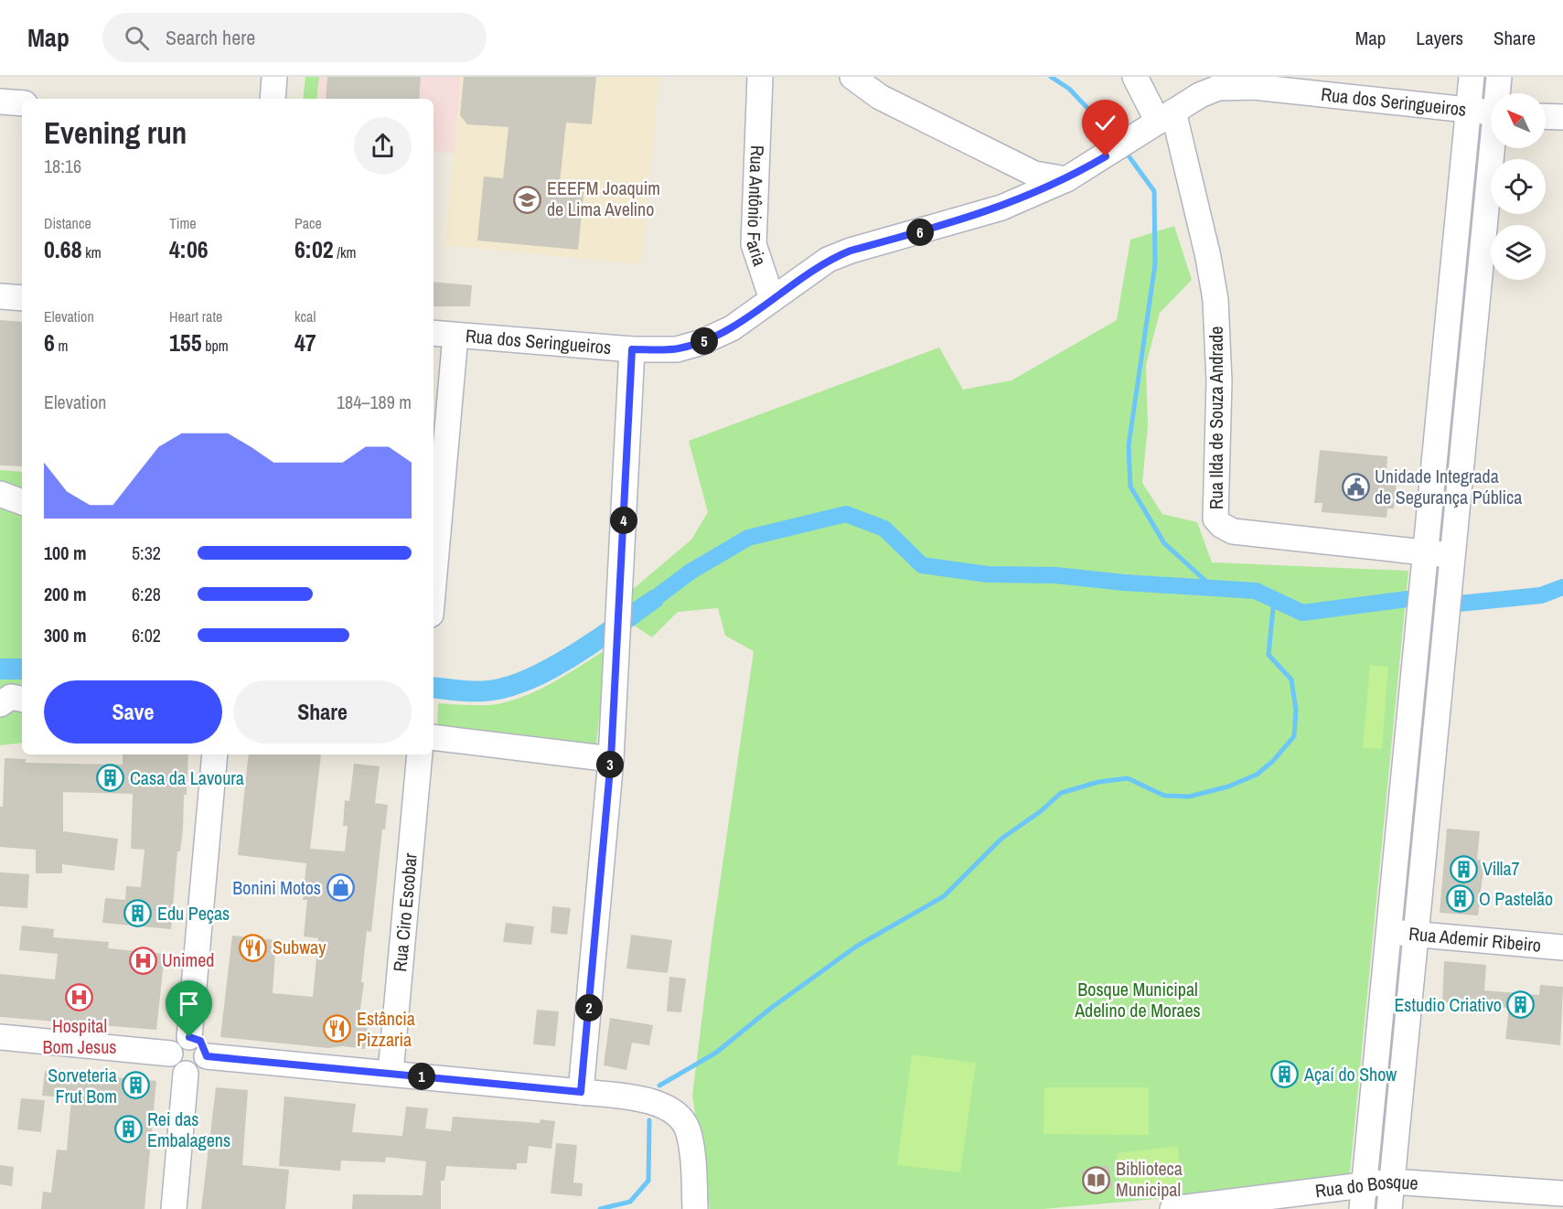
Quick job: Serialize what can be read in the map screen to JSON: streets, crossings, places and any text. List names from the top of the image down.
{
  "streets": {
    "street": [
      "Rua dos Seringueiros",
      "Rua Antônio Faria",
      "Rua Ilda de Souza Andrade",
      "Rua Ciro Escobar",
      "Rua Ademir Ribeiro",
      "Rua do Bosque"
    ]
  },
  "crossings": [
    ["Rua dos Seringueiros", "Rua Antônio Faria"],
    ["Rua dos Seringueiros", "Rua Ilda de Souza Andrade"]
  ],
  "parks": ["Bosque Municipal Adelino de Moraes"],
  "places": {
    "school or university": ["EEEFM Joaquim de Lima Avelino"],
    "public building": ["Unidade Integrada de Segurança Pública"],
    "building": [
      "Casa da Lavoura",
      "Villa7",
      "O Pastelão",
      "Edu Peças",
      "Estudio Criativo",
      "Açaí do Show",
      "Sorveteria Frut Bom",
      "Rei das Embalagens"
    ],
    "shop": ["Bonini Motos"],
    "restaurant": ["Subway", "Estância Pizzaria"],
    "hospital": ["Unimed", "Hospital Bom Jesus"],
    "library": ["Biblioteca Municipal"]
  },
  "north": "top left",
  "page": {
    "header": "Map",
    "search": "Search here",
    "nav": ["Map", "Layers", "Share"],
    "heading": ["Evening run", "18:16"],
    "stats": [
      ["Distance", "0.68 km"],
      ["Time", "4:06"],
      ["Pace", "6:02 /km"],
      ["Elevation", "6 m"],
      ["Heart rate", "155 bpm"],
      ["kcal", "47"]
    ],
    "pins": [
      "6",
      "5",
      "4",
      "3",
      "2",
      "1"
    ],
    "chart": ["Elevation", "184–189 m"],
    "list": [
      {
        "name": "100 m",
        "note": "5:32"
      },
      {
        "name": "200 m",
        "note": "6:28"
      },
      {
        "name": "300 m",
        "note": "6:02"
      }
    ],
    "buttons": ["Save", "Share"]
  }
}
